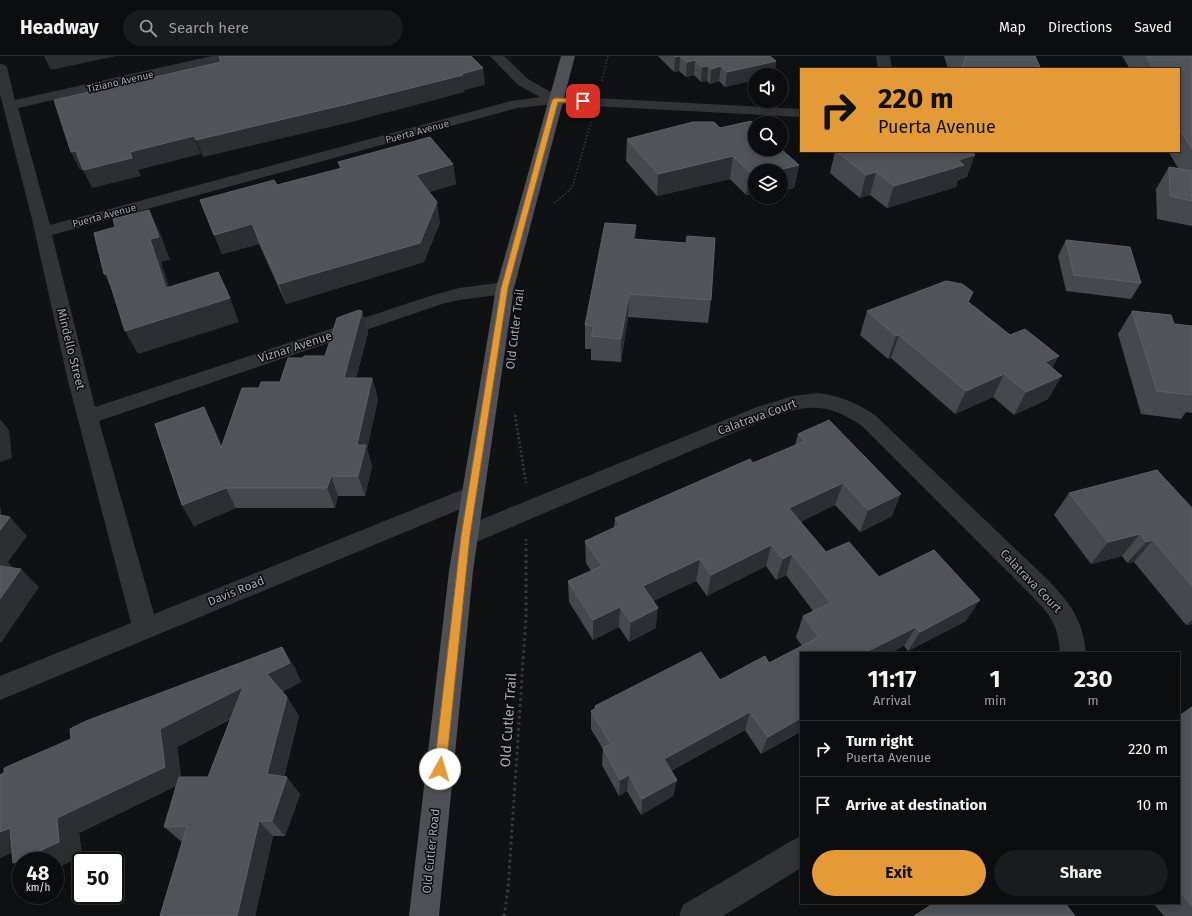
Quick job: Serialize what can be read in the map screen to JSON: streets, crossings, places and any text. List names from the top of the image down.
{
  "streets": {
    "main road": ["Old Cutler Road"],
    "street": [
      "Tiziano Avenue",
      "Puerta Avenue",
      "Viznar Avenue",
      "Mindello Street",
      "Calatrava Court",
      "Davis Road"
    ],
    "path": ["Old Cutler Trail"]
  },
  "crossings": [
    ["Tiziano Avenue", "Mindello Street"],
    ["Puerta Avenue", "Mindello Street"],
    ["Puerta Avenue", "Old Cutler Road"],
    ["Viznar Avenue", "Mindello Street"],
    ["Viznar Avenue", "Old Cutler Road"],
    ["Mindello Street", "Davis Road"],
    ["Calatrava Court", "Old Cutler Road"],
    ["Davis Road", "Old Cutler Road"]
  ],
  "page": {
    "header": "Headway",
    "search": "Search here",
    "nav": ["Map", "Directions", "Saved"],
    "turn": ["220 m", "Puerta Avenue"],
    "eta": [
      "11:17",
      "Arrival",
      "1",
      "min",
      "230",
      "m"
    ],
    "list": [
      {
        "name": "Turn right",
        "note": "Puerta Avenue",
        "value": "220 m"
      },
      {
        "name": "Arrive at destination",
        "value": "10 m"
      }
    ],
    "buttons": ["Exit", "Share"],
    "speed": "48 km/h",
    "limit": "50"
  }
}
